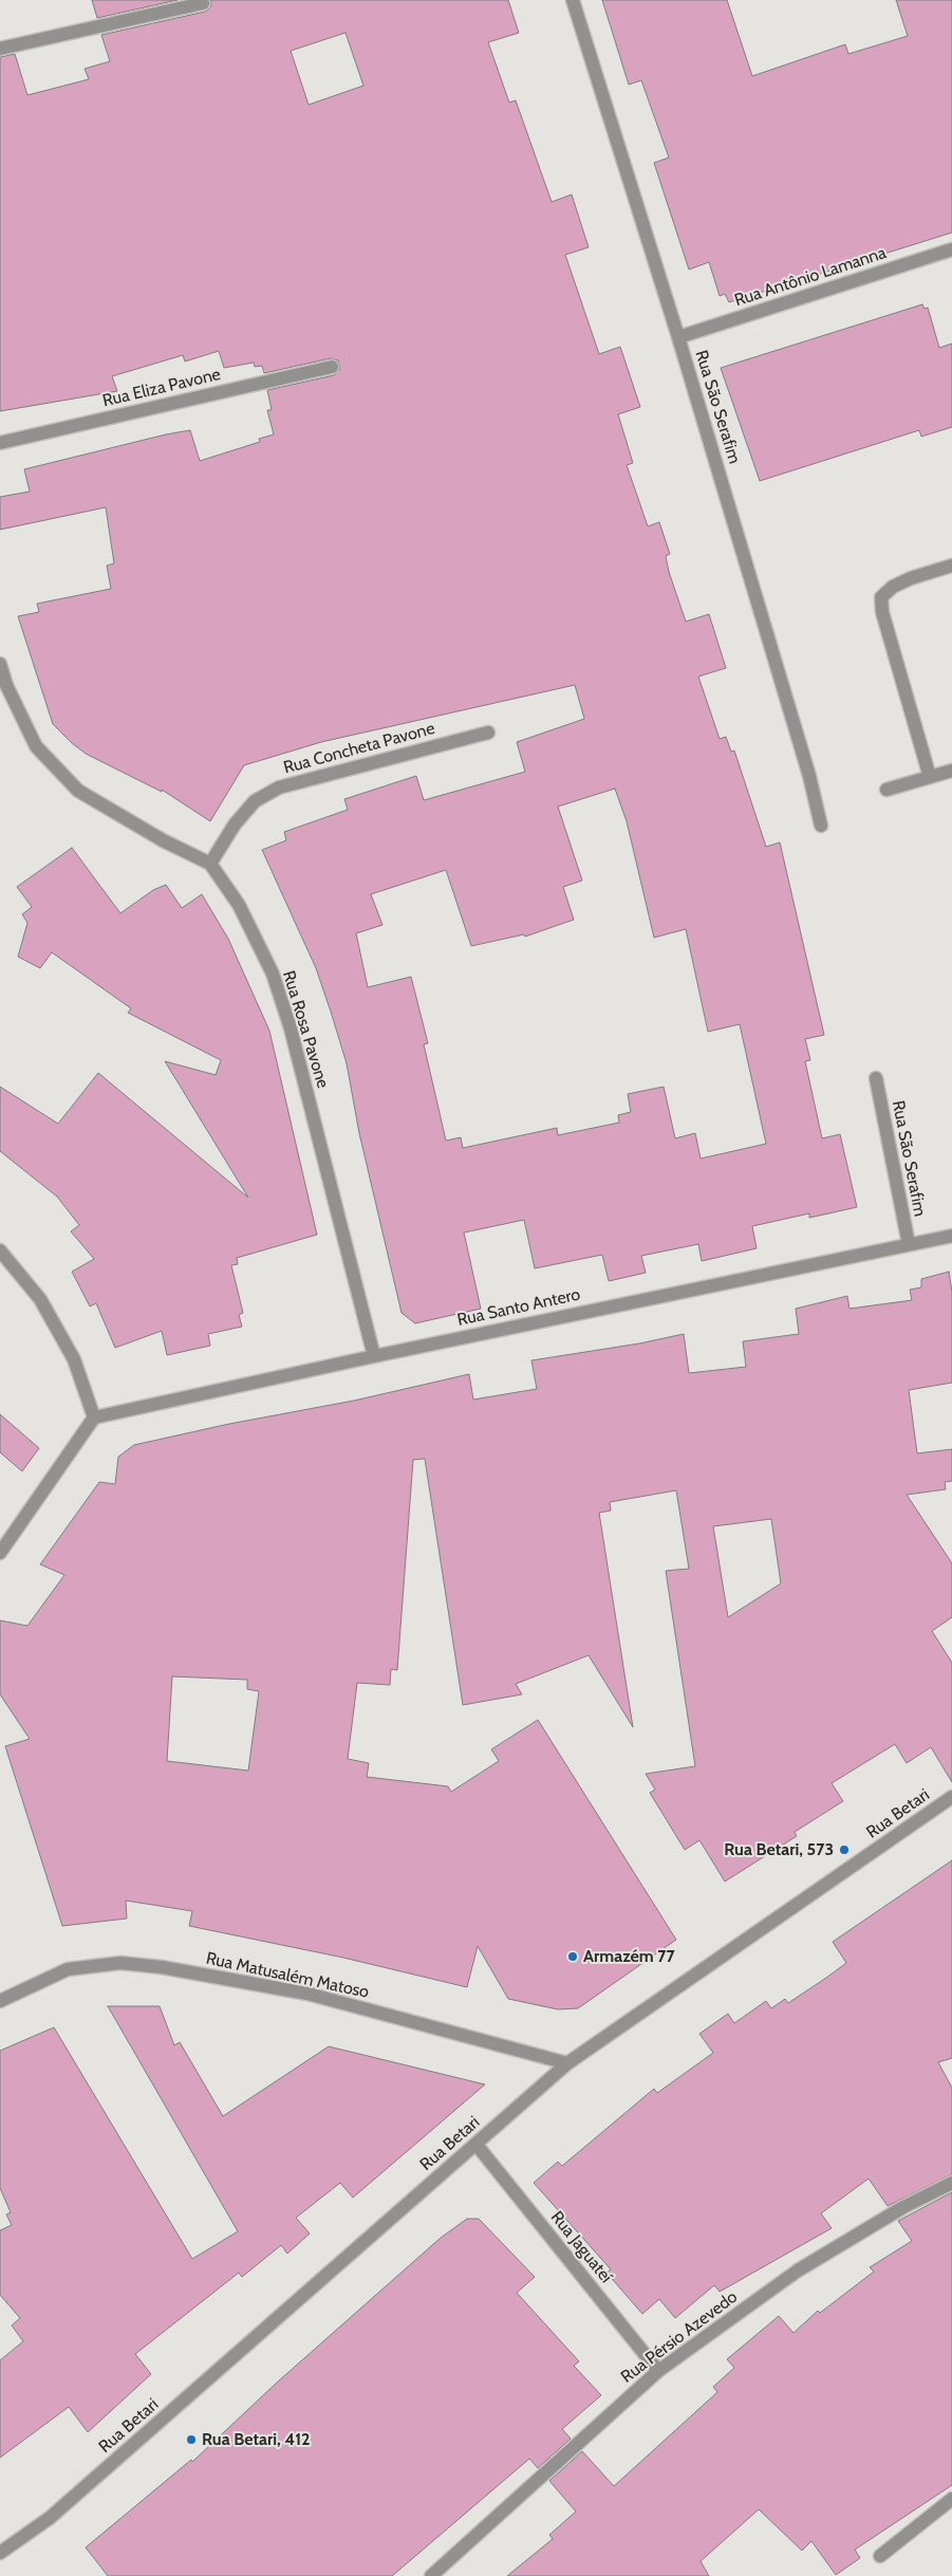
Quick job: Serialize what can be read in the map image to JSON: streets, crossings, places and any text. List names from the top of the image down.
{
  "streets": {
    "street": [
      "Rua Antônio Lamanna",
      "Rua Eliza Pavone",
      "Rua São Serafim",
      "Rua Concheta Pavone",
      "Rua Rosa Pavone",
      "Rua Santo Antero",
      "Rua Betari",
      "Rua Matusalém Matoso",
      "Rua Jaguateí",
      "Rua Pérsio Azevedo"
    ]
  },
  "crossings": [
    ["Rua Antônio Lamanna", "Rua São Serafim"],
    ["Rua São Serafim", "Rua Santo Antero"],
    ["Rua Concheta Pavone", "Rua Rosa Pavone"],
    ["Rua Rosa Pavone", "Rua Santo Antero"],
    ["Rua Betari", "Rua Matusalém Matoso"],
    ["Rua Betari", "Rua Jaguateí"],
    ["Rua Jaguateí", "Rua Pérsio Azevedo"]
  ],
  "places": ["Rua Betari, 573", "Armazém 77", "Rua Betari, 412"]
}
